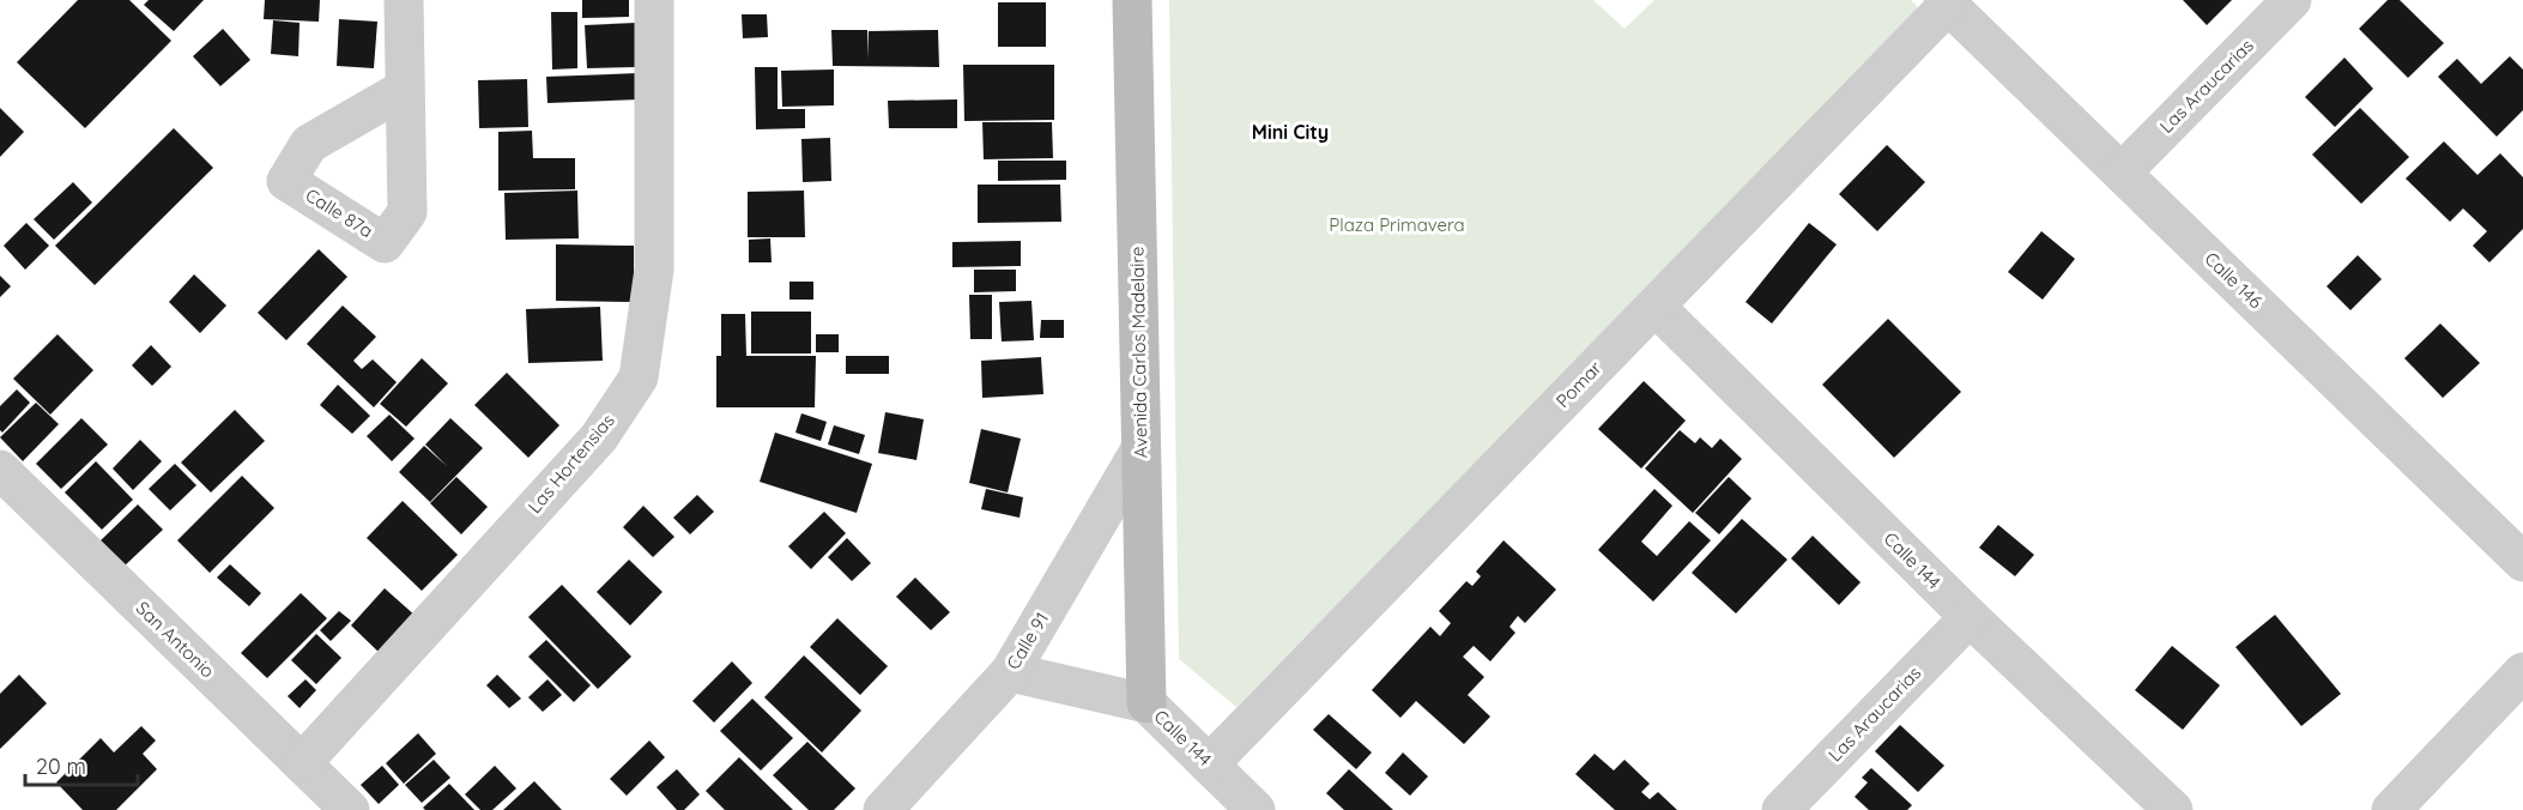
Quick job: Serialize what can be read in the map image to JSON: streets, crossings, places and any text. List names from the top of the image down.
{
  "streets": {
    "street": [
      "Las Araucarias",
      "Calle 146",
      "Avenida Carlos Madelaire",
      "Pomar",
      "Las Hortensias",
      "Calle 144",
      "San Antonio",
      "Calle 91"
    ]
  },
  "crossings": [
    ["Las Araucarias", "Calle 146"],
    ["Las Araucarias", "Calle 144"],
    ["Calle 146", "Pomar"],
    ["Avenida Carlos Madelaire", "Calle 144"],
    ["Avenida Carlos Madelaire", "Calle 91"],
    ["Pomar", "Calle 144"],
    ["Las Hortensias", "San Antonio"],
    ["Calle 144", "Calle 91"]
  ],
  "districts": ["Mini City"],
  "parks": ["Plaza Primavera"],
  "scale_bar": "20 m"
}
